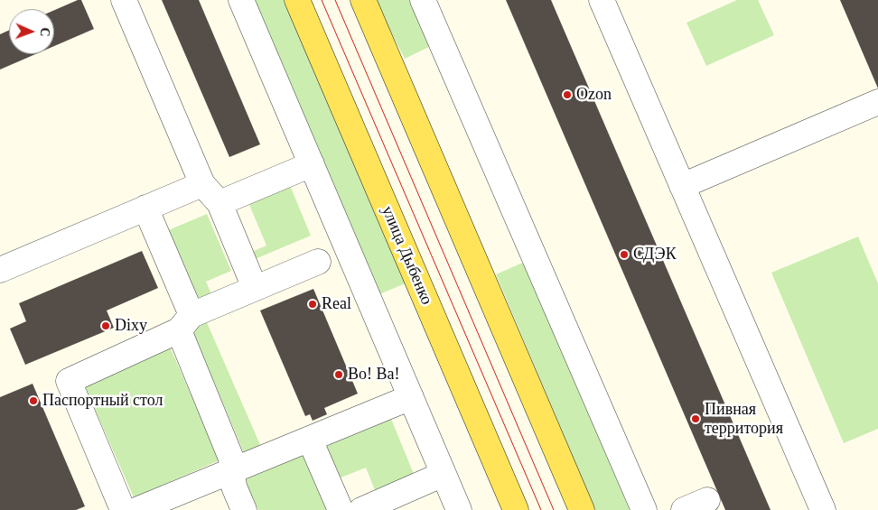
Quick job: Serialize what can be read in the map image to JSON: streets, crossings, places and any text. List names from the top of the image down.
{
  "streets": {
    "main road": ["улица Дыбенко"]
  },
  "places": [
    "Ozon",
    "СДЭК",
    "Real",
    "Dixy",
    "Во! Ва!",
    "Паспортный стол",
    "Пивная территория"
  ],
  "north": "right"
}
